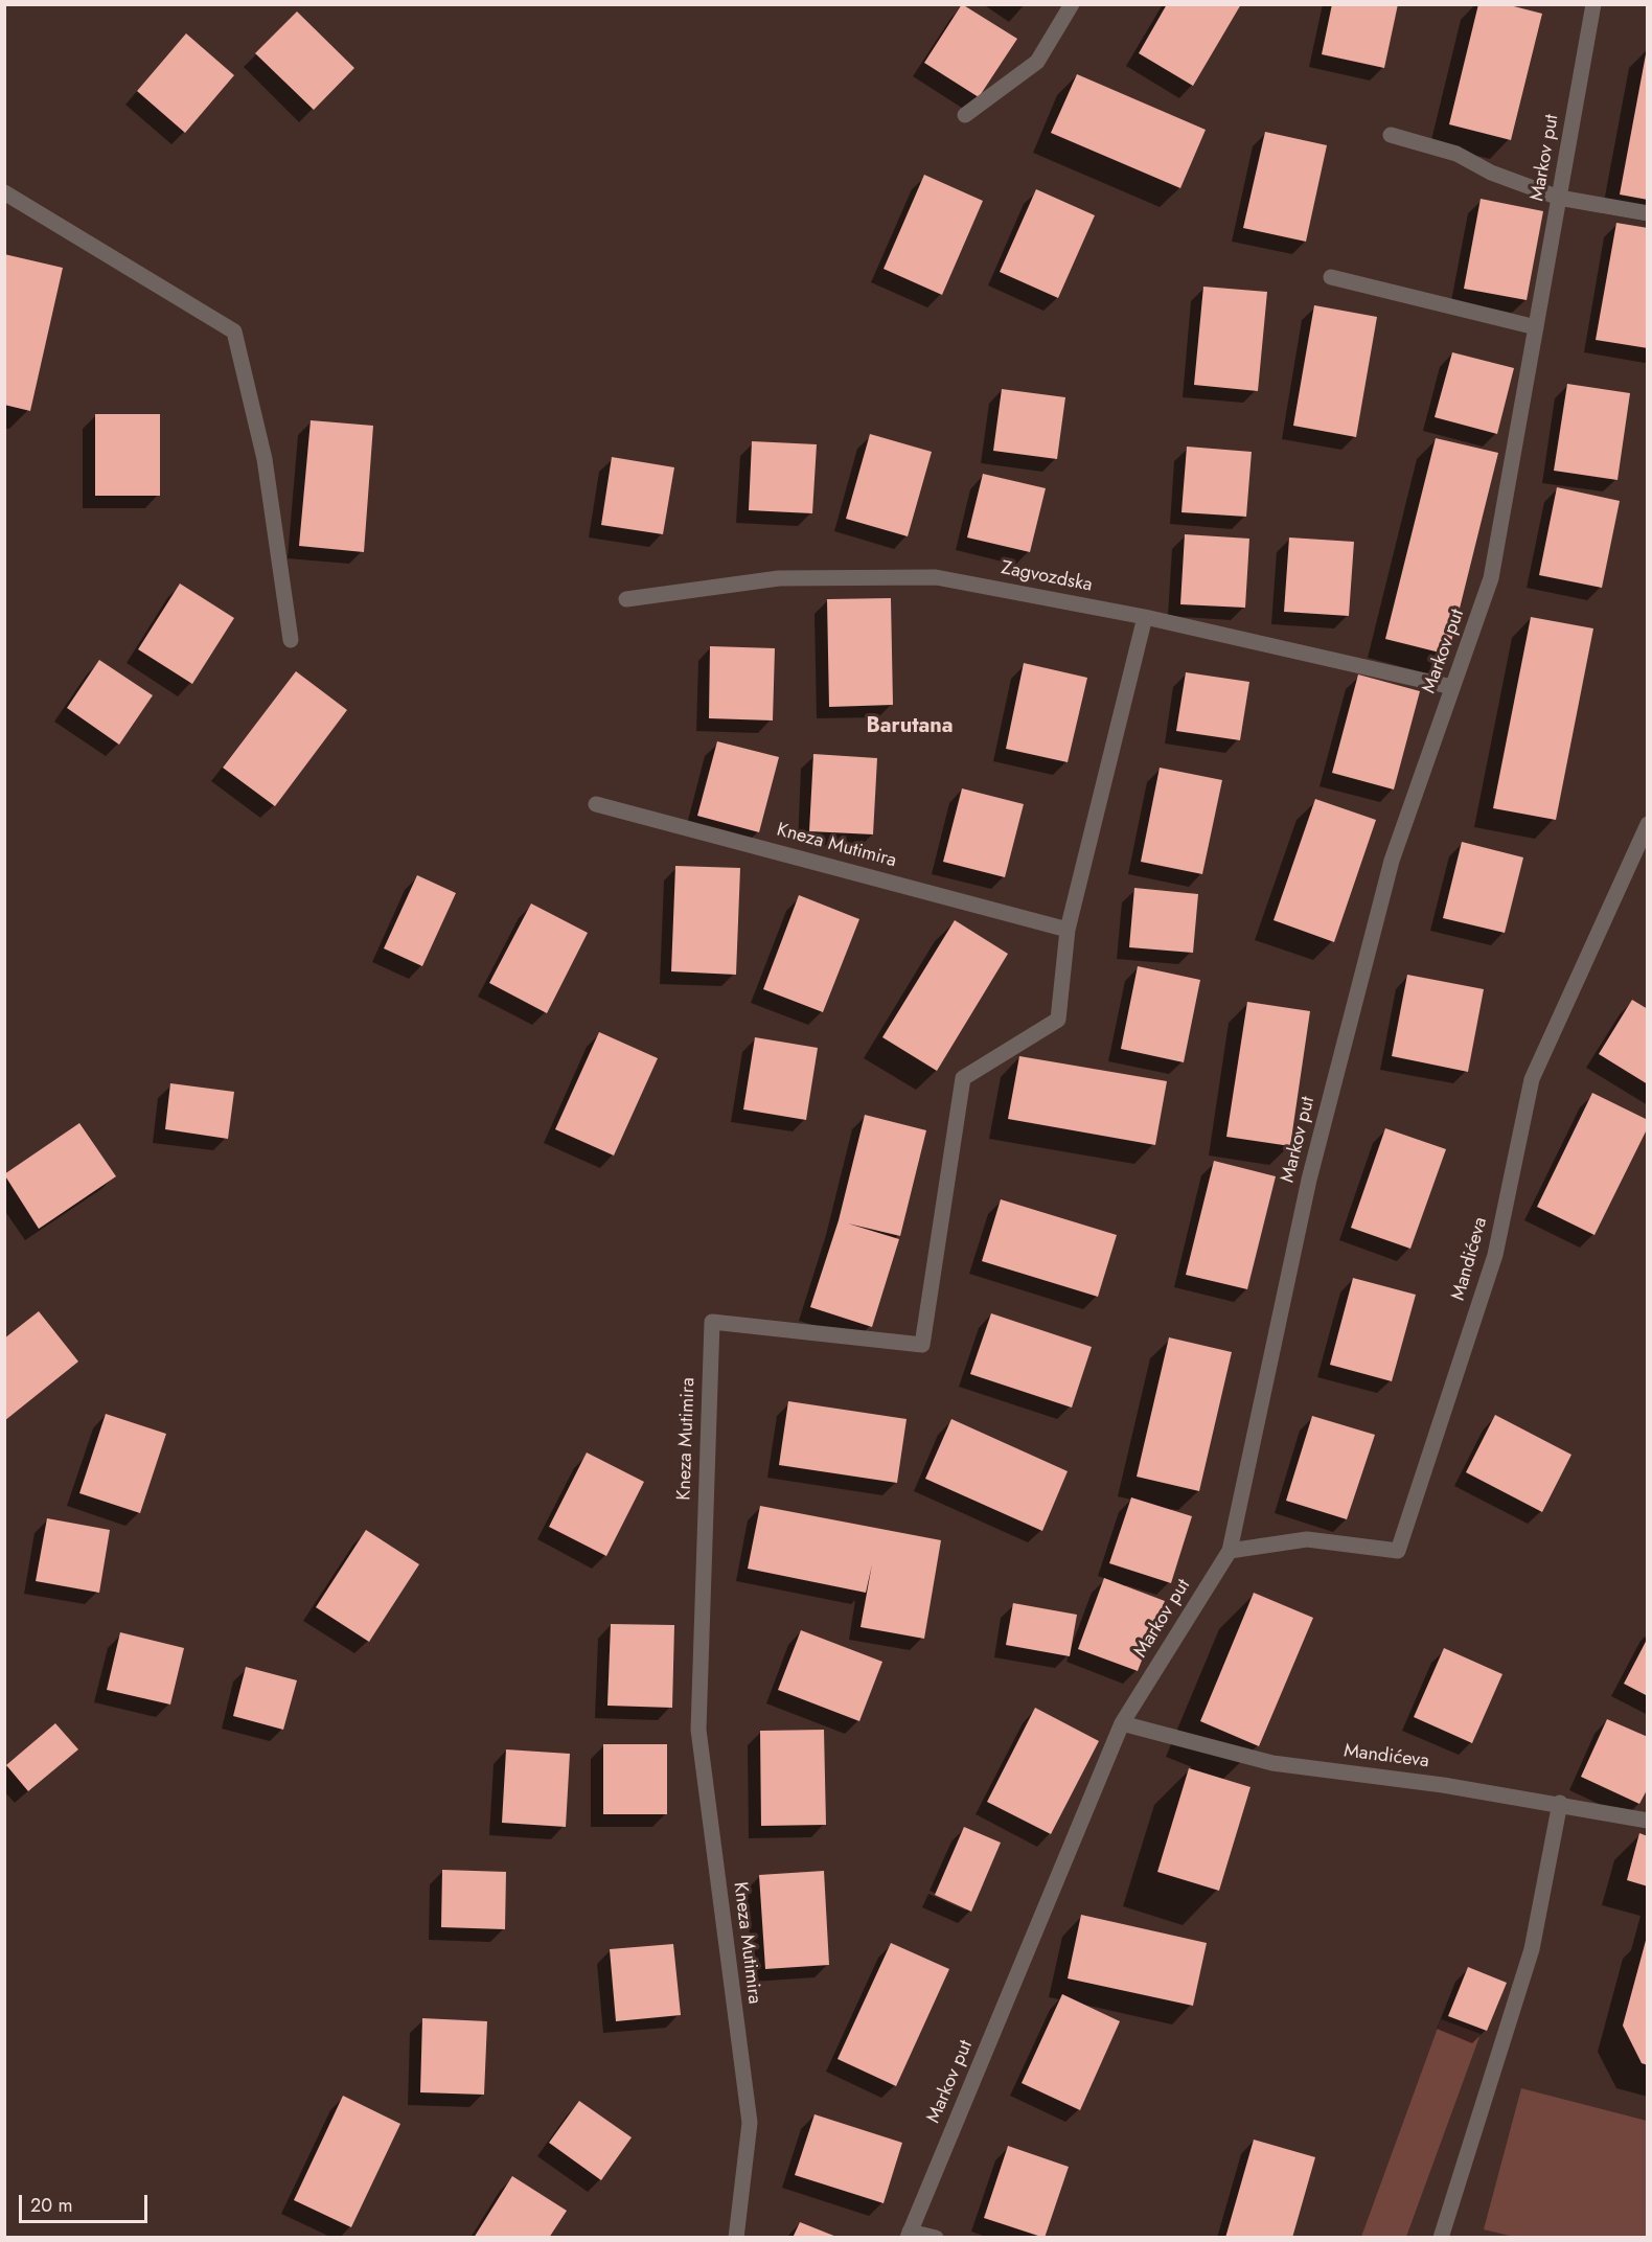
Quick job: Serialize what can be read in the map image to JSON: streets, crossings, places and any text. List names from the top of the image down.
{
  "streets": {
    "street": [
      "Markov put",
      "Zagvozdska",
      "Kneza Mutimira",
      "Mandićeva"
    ]
  },
  "crossings": [
    ["Markov put", "Zagvozdska"],
    ["Markov put", "Mandićeva"],
    ["Zagvozdska", "Kneza Mutimira"]
  ],
  "districts": ["Barutana"],
  "scale_bar": "20 m"
}
